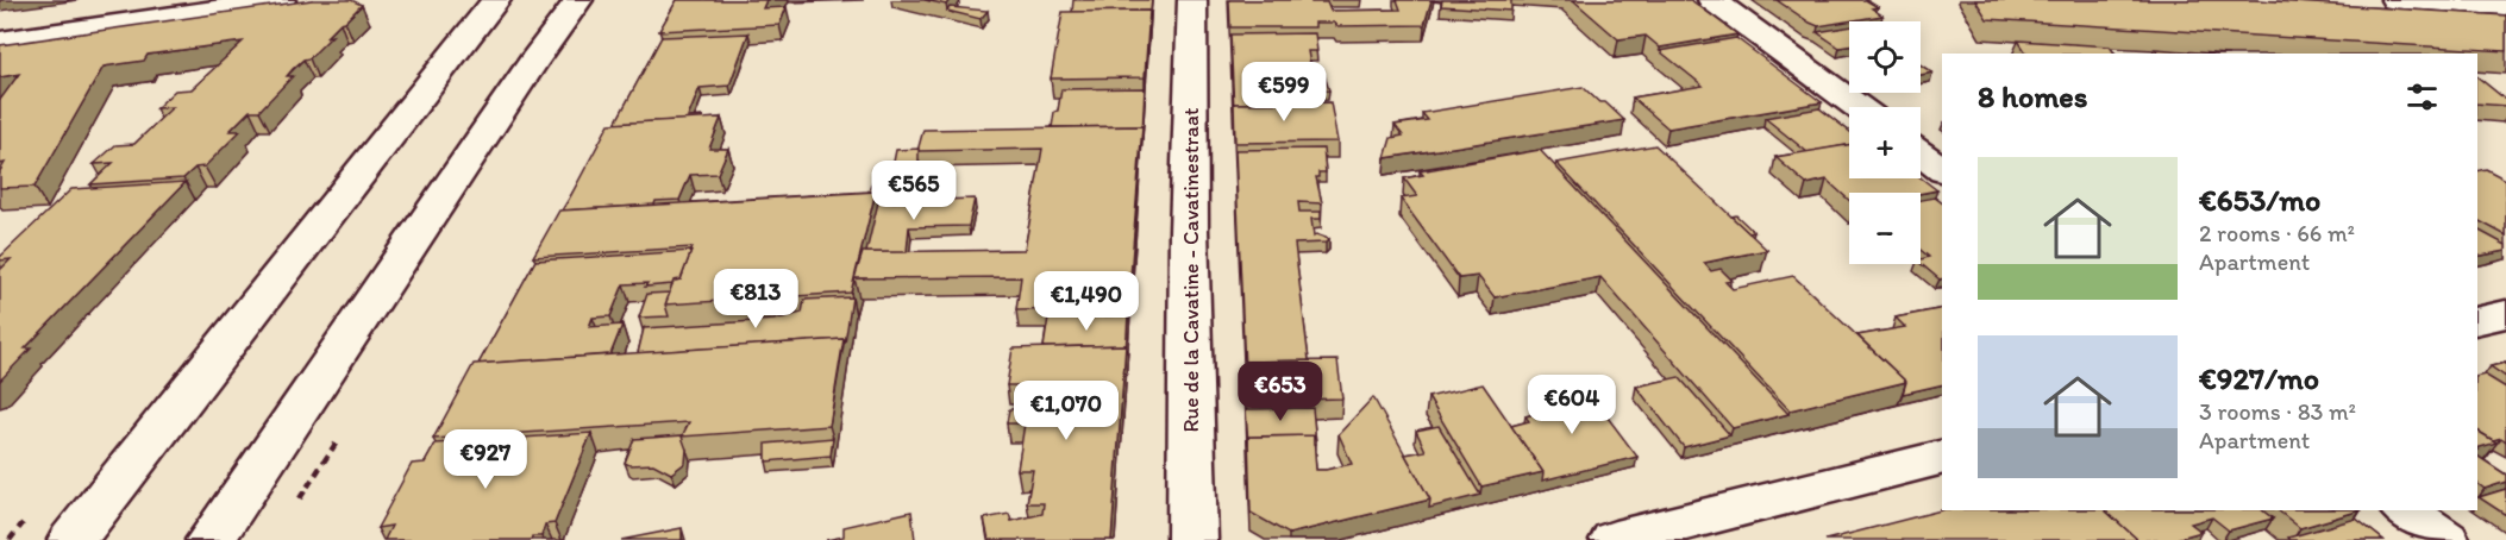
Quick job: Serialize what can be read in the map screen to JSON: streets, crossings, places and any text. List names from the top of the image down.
{
  "streets": {
    "street": ["Rue de la Cavatine - Cavatinestraat"]
  },
  "page": {
    "map_buttons": ["+", "−"],
    "heading": "8 homes",
    "price": [
      "€599",
      "€565",
      "€813",
      "€1,490",
      "€653",
      "€604",
      "€1,070",
      "€927"
    ],
    "list": [
      {
        "name": "€653/mo",
        "note": "2 rooms · 66 m² · Apartment"
      },
      {
        "name": "€927/mo",
        "note": "3 rooms · 83 m² · Apartment"
      }
    ]
  }
}
